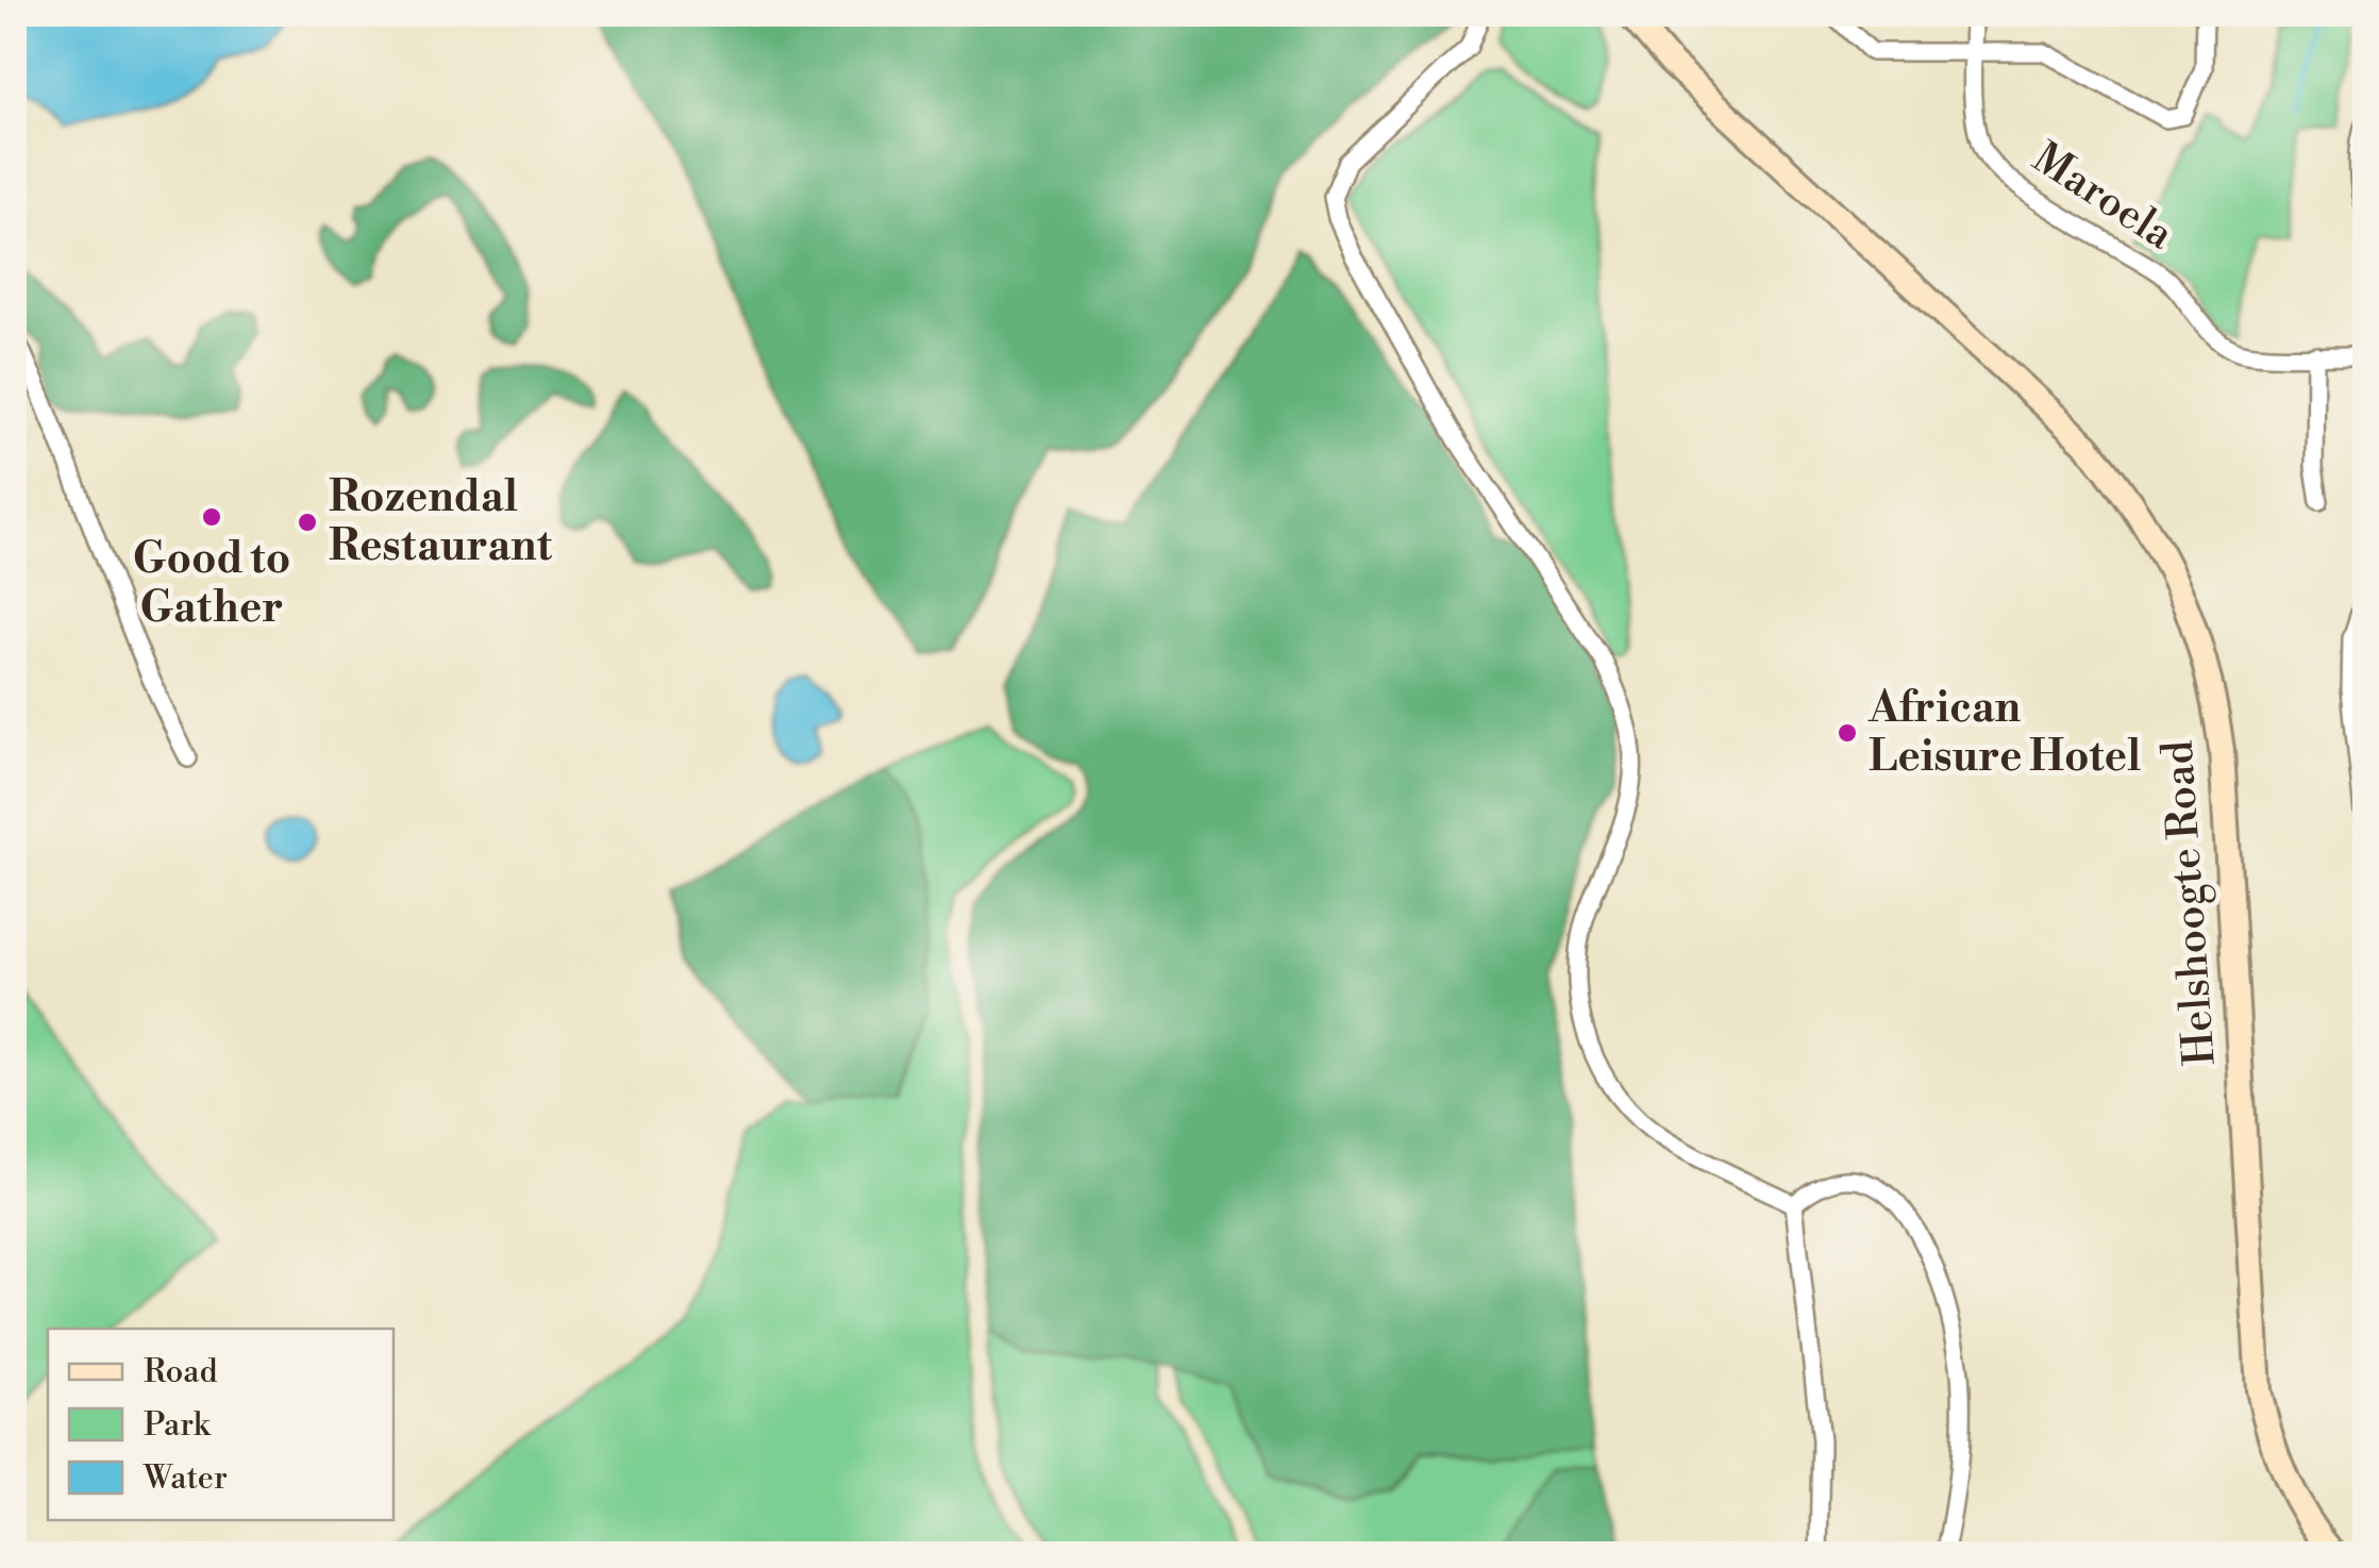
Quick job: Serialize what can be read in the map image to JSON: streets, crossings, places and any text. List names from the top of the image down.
{
  "streets": {
    "main road": ["Helshoogte Road"],
    "street": ["Maroela"]
  },
  "places": ["Good to Gather", "Rozendal Restaurant", "African Leisure Hotel"],
  "legend": ["Road", "Park", "Water"]
}
